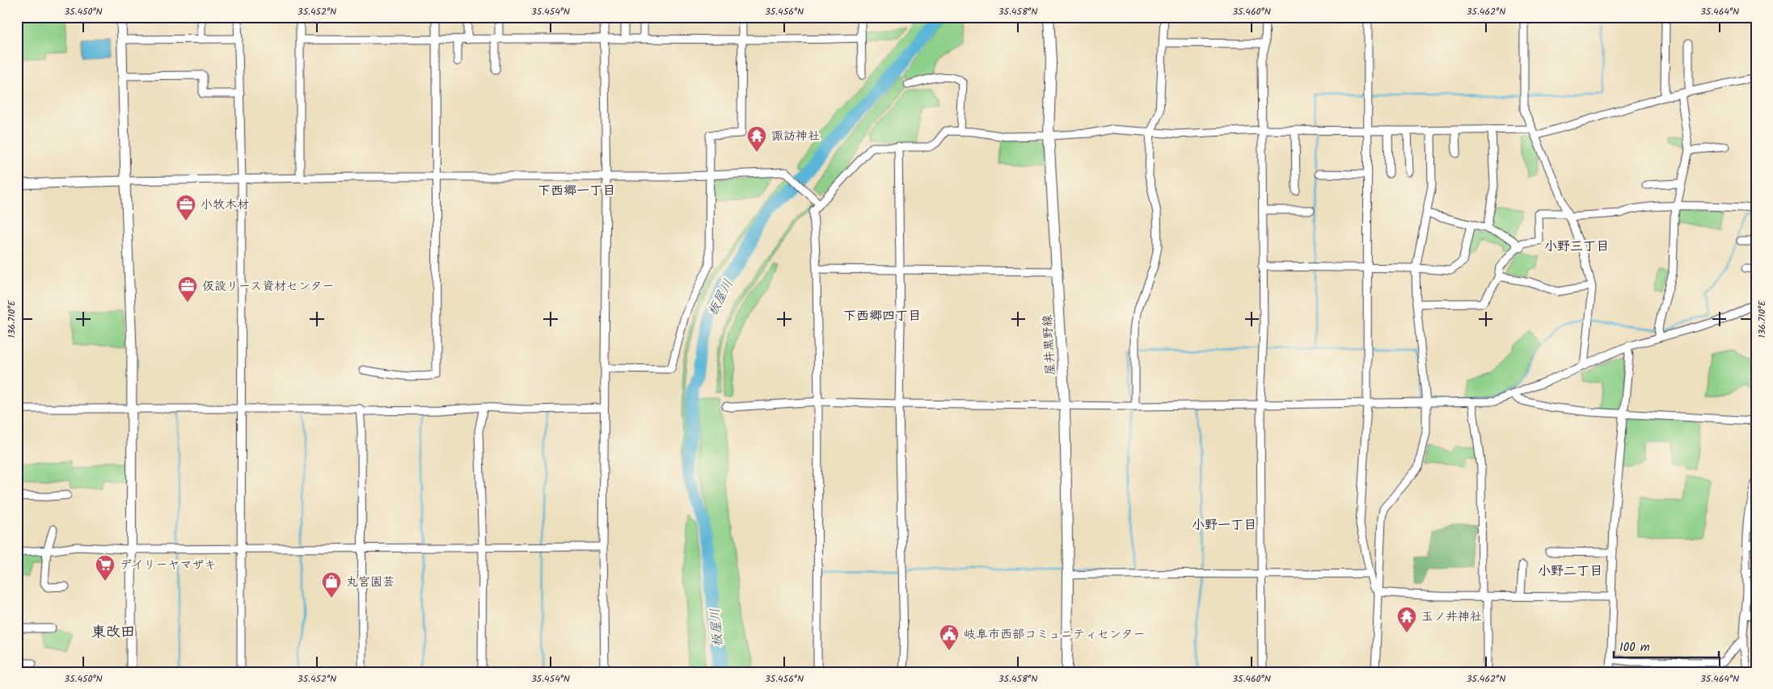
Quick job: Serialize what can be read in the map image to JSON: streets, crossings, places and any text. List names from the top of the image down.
{
  "streets": {
    "main road": ["屋井黒野線"]
  },
  "districts": [
    "下西郷一丁目",
    "小野三丁目",
    "下西郷四丁目",
    "小野一丁目",
    "小野二丁目",
    "東改田"
  ],
  "water": ["板屋川"],
  "places": {
    "temple": ["諏訪神社", "玉ノ井神社"],
    "office": ["小牧木材", "仮設リース資材センター"],
    "supermarket": ["デイリーヤマザキ"],
    "shop": ["丸宮園芸"],
    "public building": ["岐阜市西部コミュニティセンター"]
  },
  "scale_bar": "100 m",
  "coordinates": [
    "35.450°N",
    "35.452°N",
    "35.454°N",
    "35.456°N",
    "35.458°N",
    "35.460°N",
    "35.462°N",
    "35.464°N",
    "136.710°E"
  ]
}
